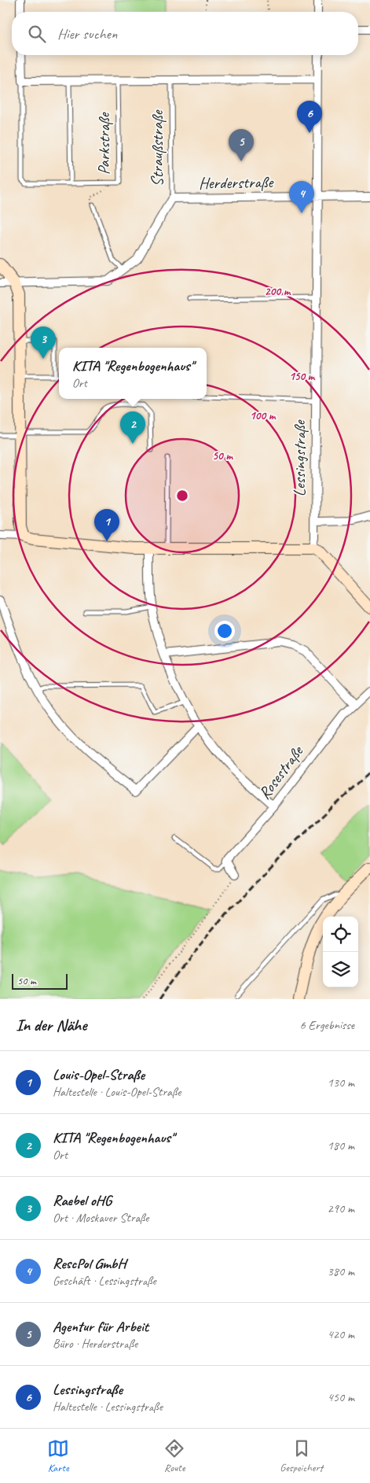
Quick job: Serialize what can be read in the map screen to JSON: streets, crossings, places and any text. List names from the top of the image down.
{
  "streets": {
    "street": [
      "Parkstraße",
      "Straußstraße",
      "Herderstraße",
      "Lessingstraße",
      "Rosestraße"
    ]
  },
  "crossings": [
    ["Straußstraße", "Herderstraße"],
    ["Herderstraße", "Lessingstraße"]
  ],
  "scale_bar": "50 m",
  "page": {
    "search": "Hier suchen",
    "pins": [
      "6",
      "5",
      "4",
      "3",
      "2",
      "1"
    ],
    "popup": ["KITA \"Regenbogenhaus\"", "Ort"],
    "scale": "50 m",
    "heading": ["In der Nähe", "6 Ergebnisse"],
    "list": [
      {
        "mark": "1",
        "name": "Louis-Opel-Straße",
        "note": "Haltestelle · Louis-Opel-Straße",
        "value": "130 m"
      },
      {
        "mark": "2",
        "name": "KITA \"Regenbogenhaus\"",
        "note": "Ort",
        "value": "180 m"
      },
      {
        "mark": "3",
        "name": "Raebel oHG",
        "note": "Ort · Moskauer Straße",
        "value": "290 m"
      },
      {
        "mark": "4",
        "name": "RescPol GmbH",
        "note": "Geschäft · Lessingstraße",
        "value": "380 m"
      },
      {
        "mark": "5",
        "name": "Agentur für Arbeit",
        "note": "Büro · Herderstraße",
        "value": "420 m"
      },
      {
        "mark": "6",
        "name": "Lessingstraße",
        "note": "Haltestelle · Lessingstraße",
        "value": "450 m"
      }
    ],
    "nav": ["Karte", "Route", "Gespeichert"]
  },
  "rings": [
    "200 m",
    "150 m",
    "100 m",
    "50 m"
  ]
}
